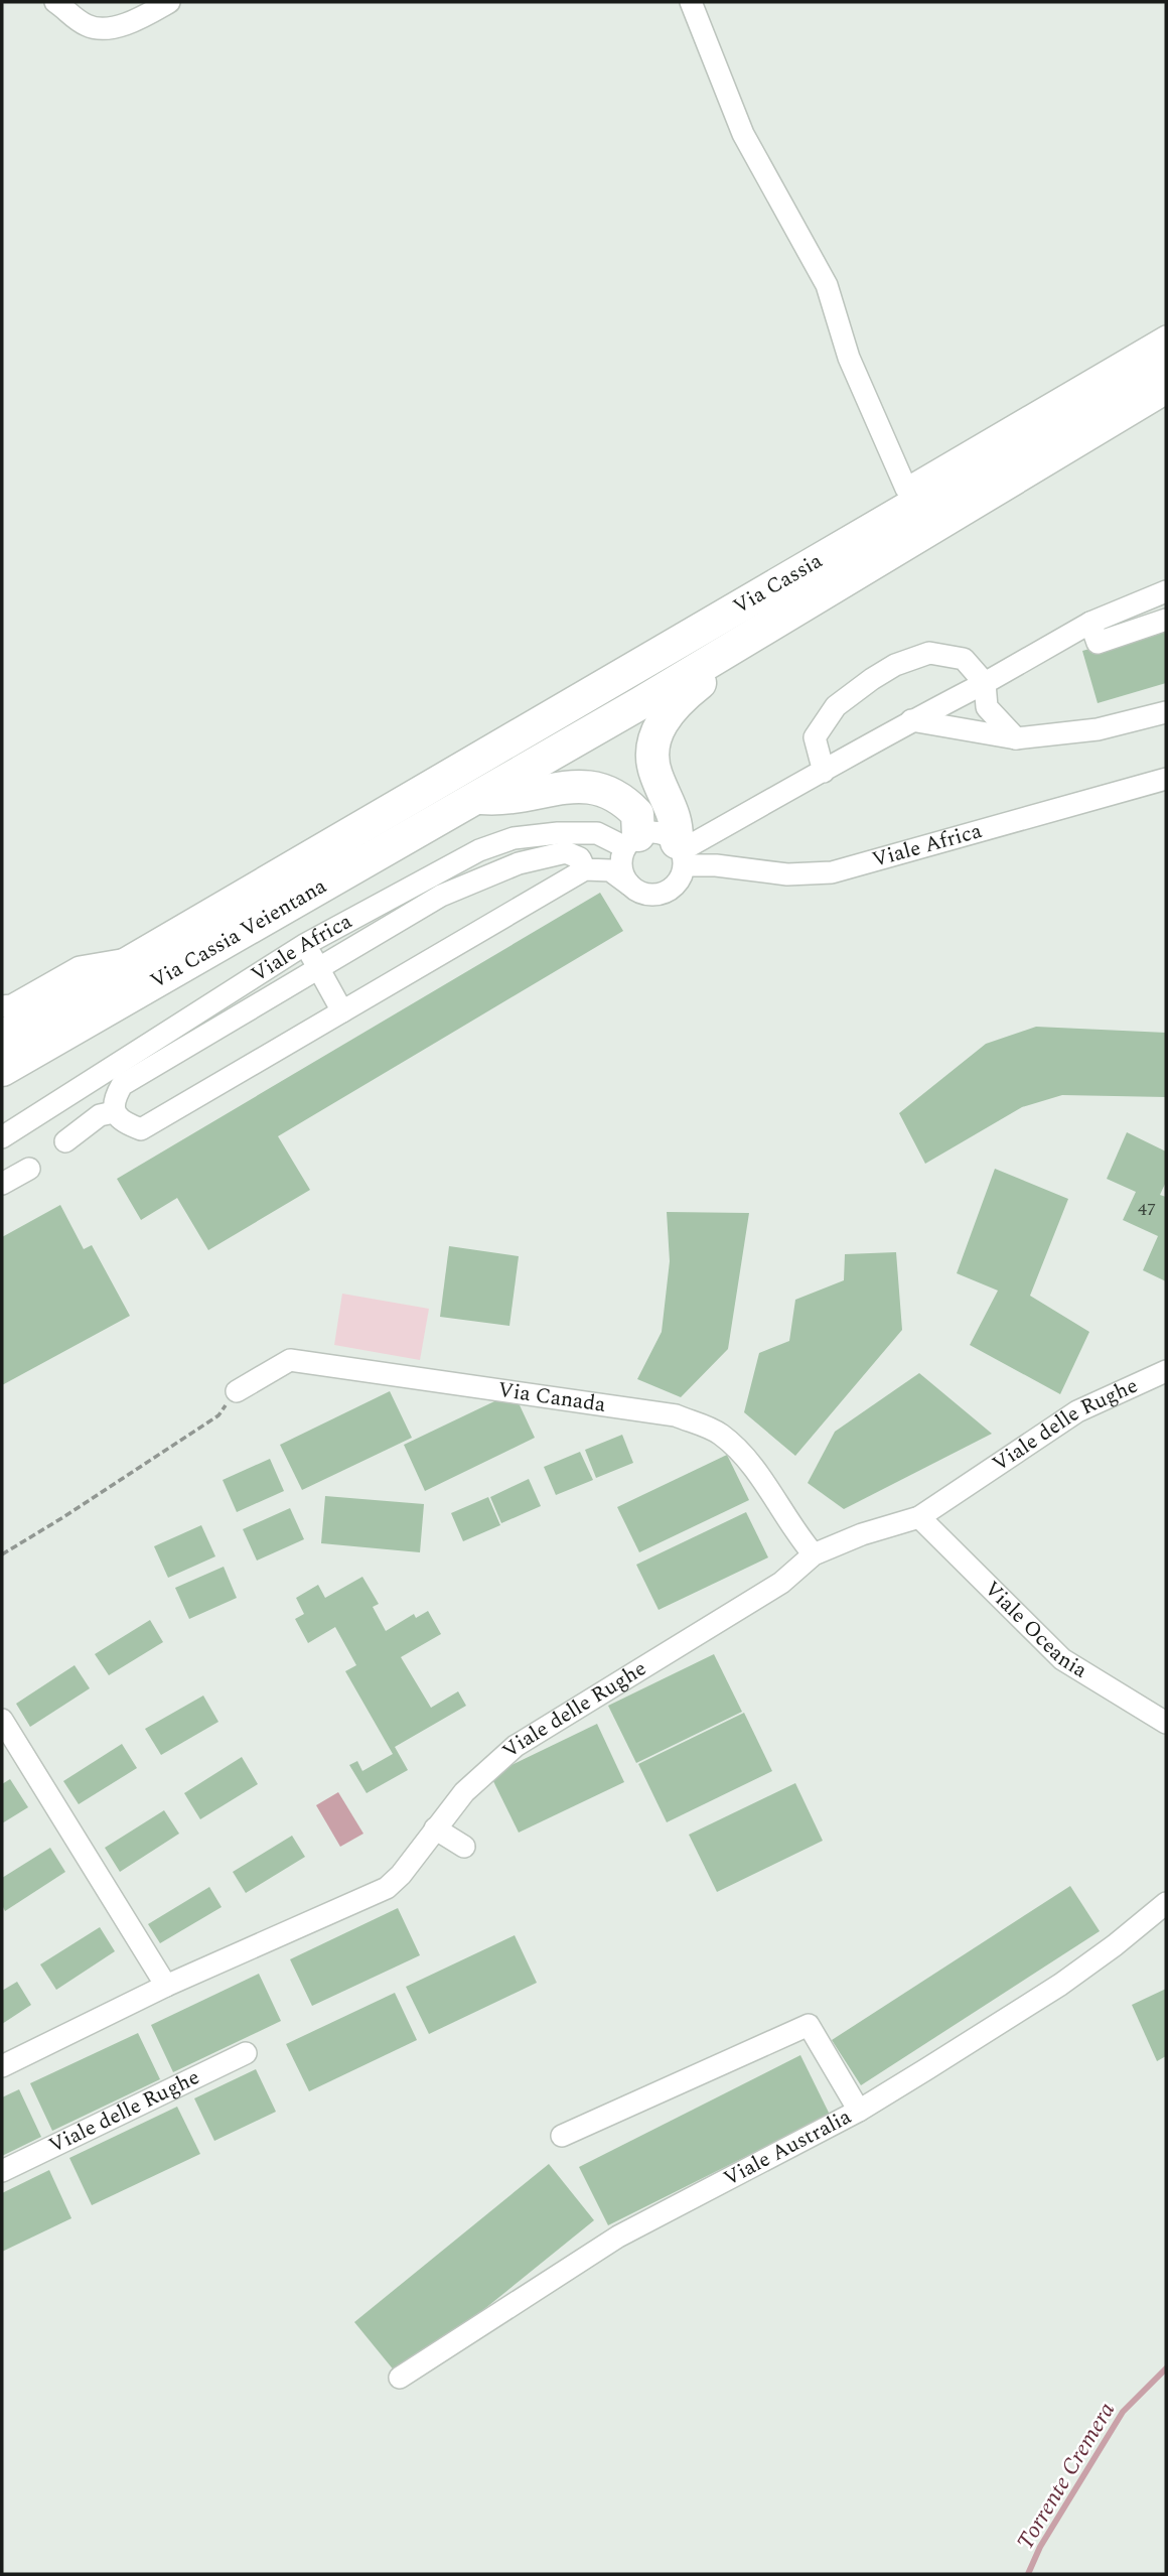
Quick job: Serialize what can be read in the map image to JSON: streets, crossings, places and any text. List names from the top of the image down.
{
  "streets": {
    "highway": ["Via Cassia", "Via Cassia Veientana"],
    "street": [
      "Viale Africa",
      "Via Canada",
      "Viale delle Rughe",
      "Viale Oceania",
      "Viale Australia"
    ]
  },
  "crossings": [
    ["Via Cassia", "Via Cassia Veientana"],
    ["Via Canada", "Viale delle Rughe"],
    ["Viale delle Rughe", "Viale Oceania"]
  ],
  "water": ["Torrente Cremera"],
  "house_numbers": ["47"]
}
